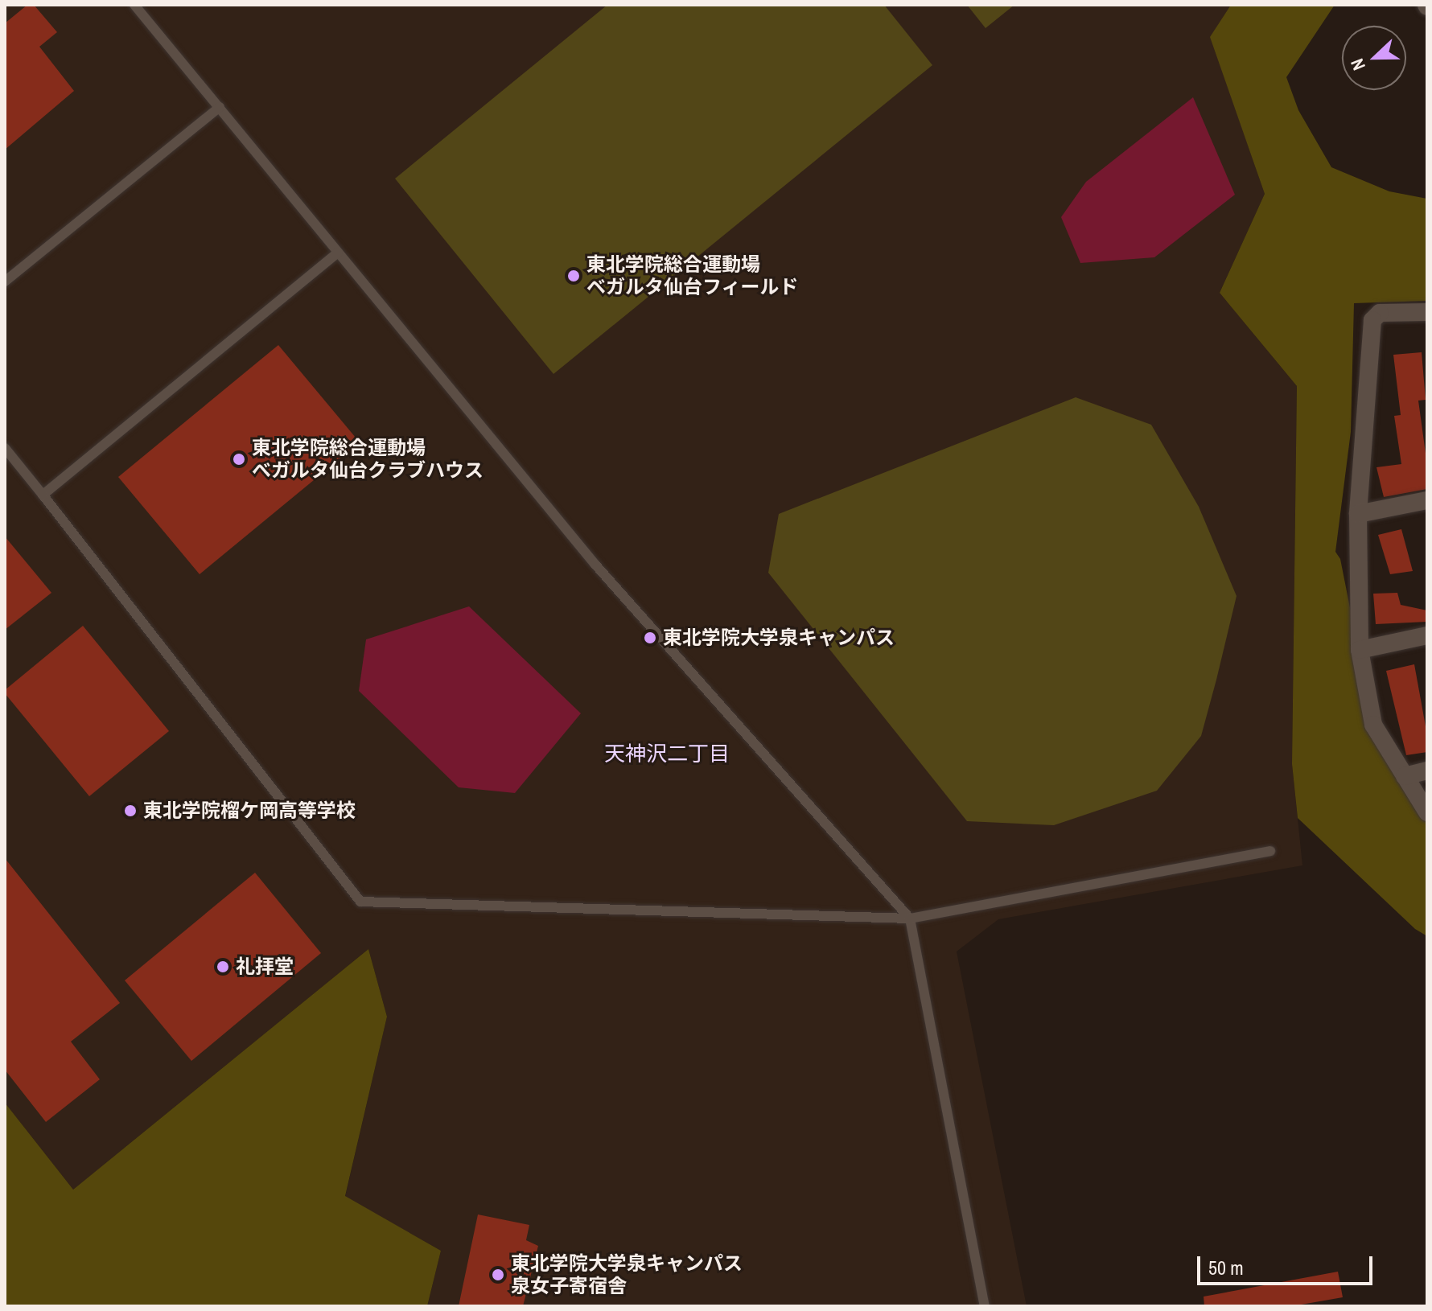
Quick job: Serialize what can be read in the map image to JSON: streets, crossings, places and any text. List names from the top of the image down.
{
  "districts": ["天神沢二丁目"],
  "places": [
    "東北学院総合運動場 ベガルタ仙台フィールド",
    "東北学院総合運動場 べガルタ仙台クラブハウス",
    "東北学院大学泉キャンパス",
    "東北学院榴ケ岡高等学校",
    "礼拝堂",
    "東北学院大学泉キャンパス 泉女子寄宿舎"
  ],
  "scale_bar": "50 m",
  "north": "left"
}
